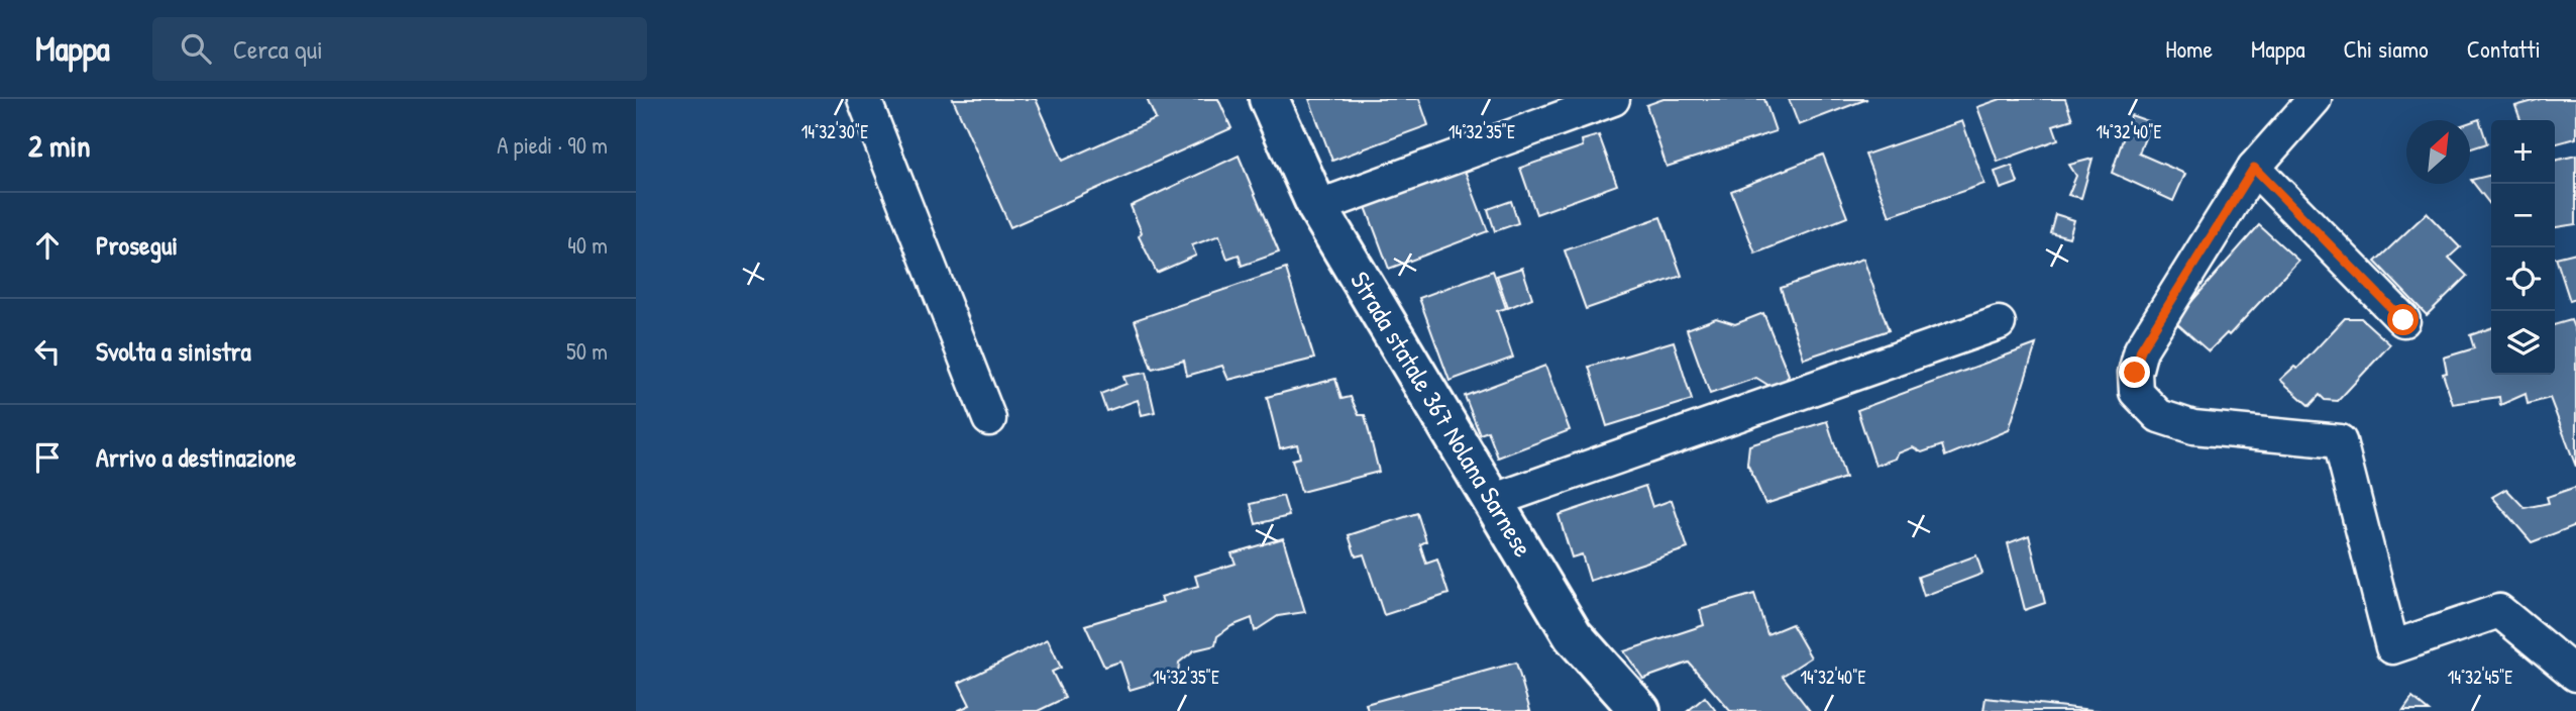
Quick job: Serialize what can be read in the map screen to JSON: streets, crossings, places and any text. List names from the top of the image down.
{
  "streets": {
    "main road": ["Strada statale 367 Nolana Sarnese"]
  },
  "north": "top right",
  "page": {
    "header": "Mappa",
    "search": "Cerca qui",
    "nav": [
      "Home",
      "Mappa",
      "Chi siamo",
      "Contatti"
    ],
    "heading": ["2 min", "A piedi · 90 m"],
    "map_buttons": ["+", "−"],
    "list": [
      ["Prosegui", "40 m"],
      ["Svolta a sinistra", "50 m"],
      "Arrivo a destinazione"
    ]
  },
  "coordinates": [
    "14°32'30\"E",
    "14°32'35\"E",
    "14°32'40\"E",
    "14°32'45\"E"
  ]
}
